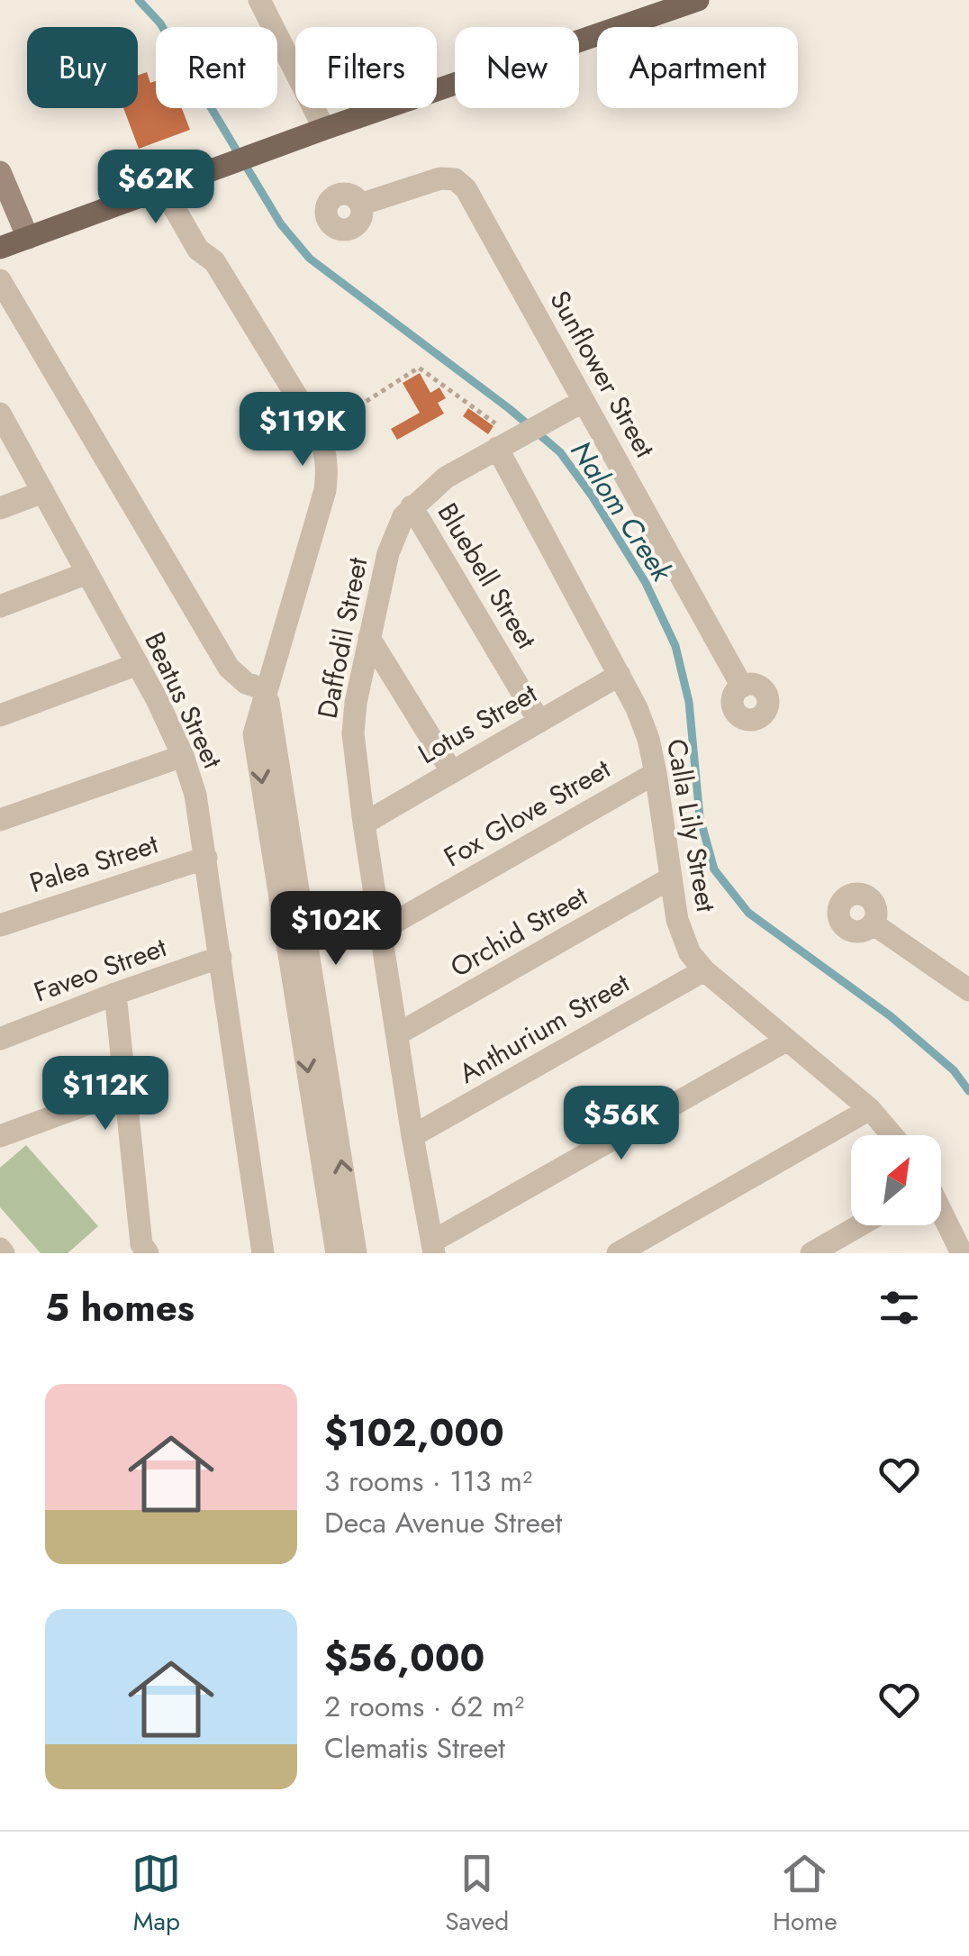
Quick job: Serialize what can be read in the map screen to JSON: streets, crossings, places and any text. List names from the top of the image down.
{
  "streets": {
    "street": [
      "Sunflower Street",
      "Bluebell Street",
      "Daffodil Street",
      "Beatus Street",
      "Lotus Street",
      "Fox Glove Street",
      "Calla Lily Street",
      "Palea Street",
      "Orchid Street",
      "Faveo Street",
      "Anthurium Street"
    ]
  },
  "crossings": [
    ["Sunflower Street", "Daffodil Street"],
    ["Bluebell Street", "Daffodil Street"],
    ["Bluebell Street", "Lotus Street"],
    ["Daffodil Street", "Lotus Street"],
    ["Daffodil Street", "Fox Glove Street"],
    ["Daffodil Street", "Calla Lily Street"],
    ["Daffodil Street", "Orchid Street"],
    ["Daffodil Street", "Anthurium Street"],
    ["Beatus Street", "Palea Street"],
    ["Beatus Street", "Faveo Street"],
    ["Lotus Street", "Calla Lily Street"],
    ["Fox Glove Street", "Calla Lily Street"],
    ["Calla Lily Street", "Orchid Street"],
    ["Calla Lily Street", "Anthurium Street"]
  ],
  "water": ["Nalom Creek"],
  "north": "top right",
  "page": {
    "chip": [
      "Buy",
      "Rent",
      "Filters",
      "New",
      "Apartment"
    ],
    "price": [
      "$62K",
      "$119K",
      "$102K",
      "$112K",
      "$56K"
    ],
    "heading": "5 homes",
    "list": [
      {
        "name": "$102,000",
        "note": "3 rooms · 113 m² · Deca Avenue Street"
      },
      {
        "name": "$56,000",
        "note": "2 rooms · 62 m² · Clematis Street"
      }
    ],
    "tabs": ["Map", "Saved", "Home"]
  }
}
